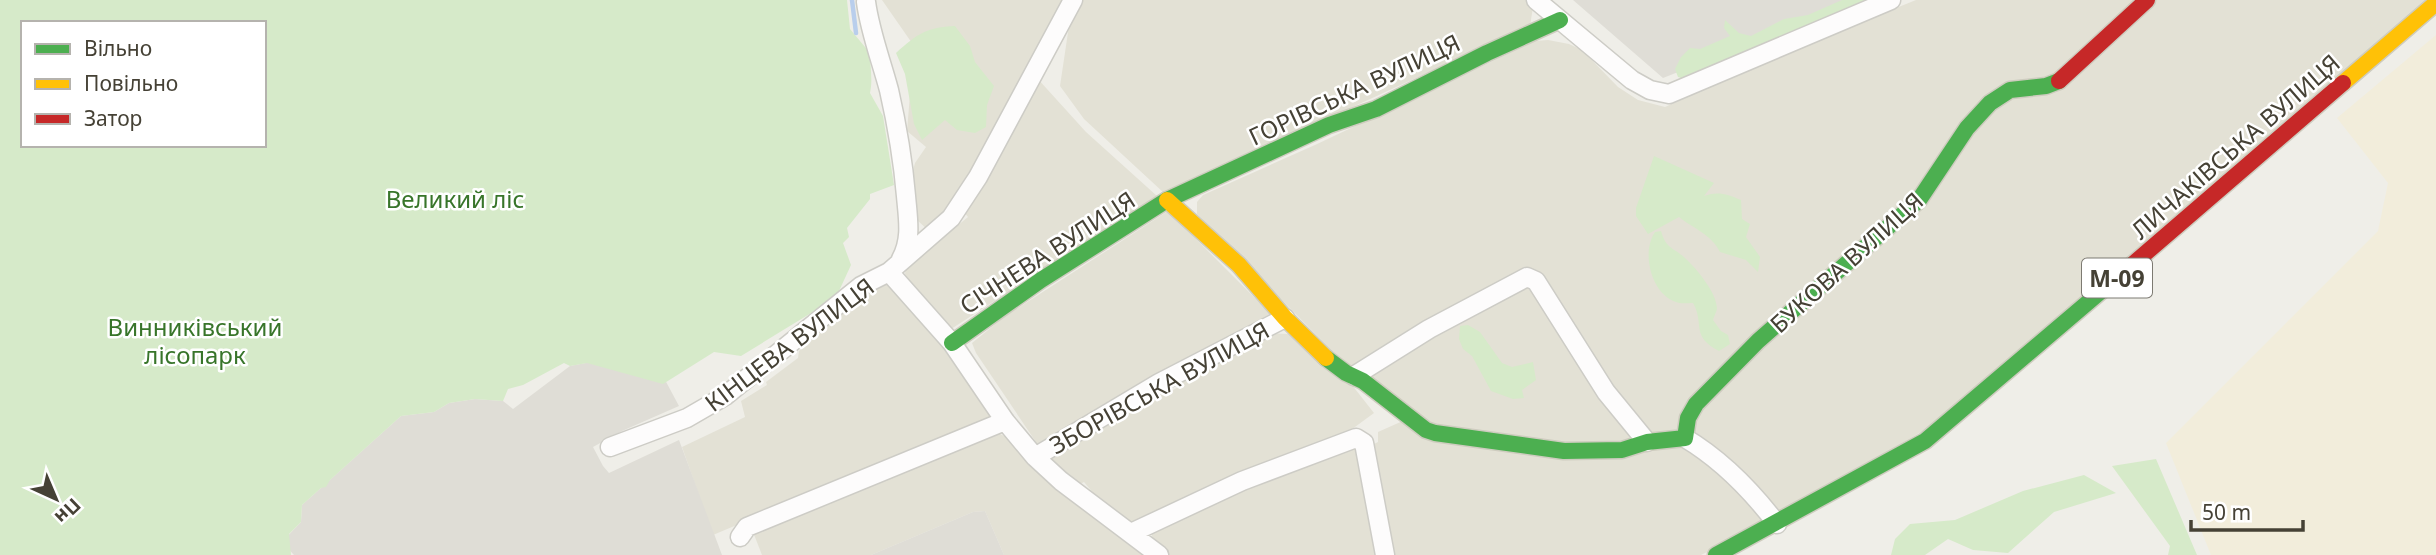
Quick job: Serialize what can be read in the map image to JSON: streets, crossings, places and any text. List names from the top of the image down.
{
  "streets": {
    "street": [
      "ГОРІВСЬКА ВУЛИЦЯ",
      "ЛИЧАКІВСЬКА ВУЛИЦЯ",
      "СІЧНЕВА ВУЛИЦЯ",
      "БУКОВА ВУЛИЦЯ",
      "М-09",
      "КІНЦЕВА ВУЛИЦЯ",
      "ЗБОРІВСЬКА ВУЛИЦЯ"
    ]
  },
  "crossings": [
    ["ГОРІВСЬКА ВУЛИЦЯ", "СІЧНЕВА ВУЛИЦЯ"]
  ],
  "parks": ["Великий ліс", "Винниківський лісопарк"],
  "legend": ["Вільно", "Повільно", "Затор"],
  "scale_bar": "50 m",
  "north": "bottom right"
}
